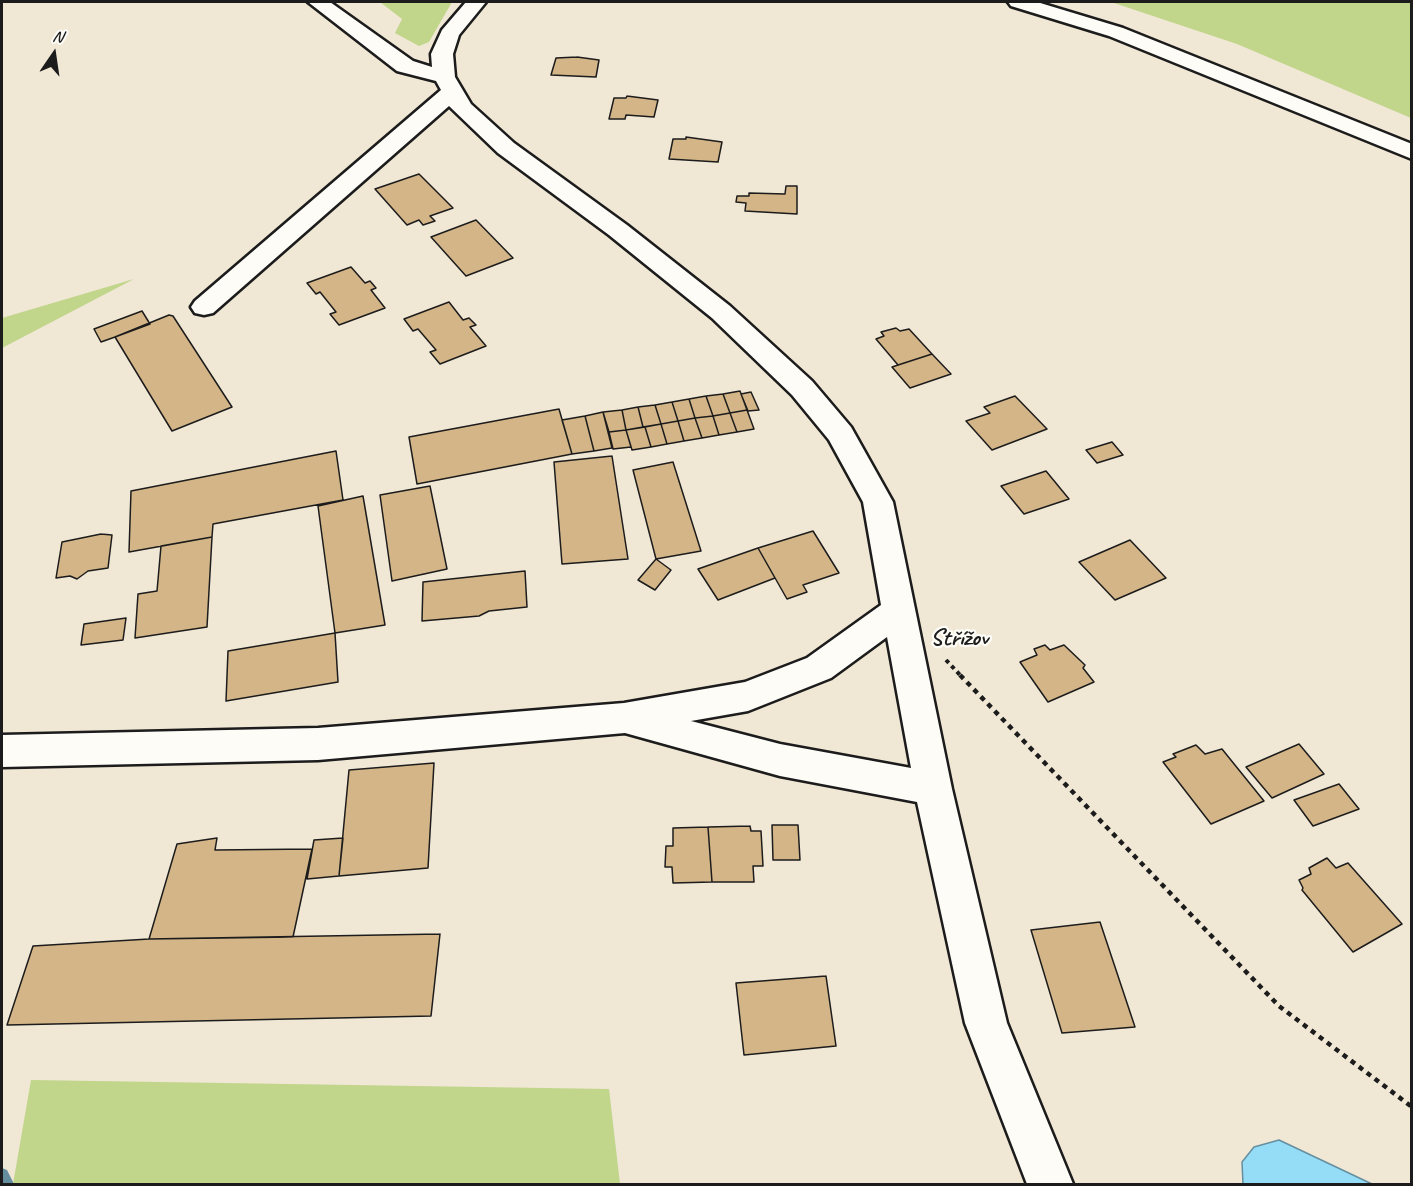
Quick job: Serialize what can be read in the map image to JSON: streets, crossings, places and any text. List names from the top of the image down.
{
  "districts": ["Střížov"],
  "north": "top"
}
